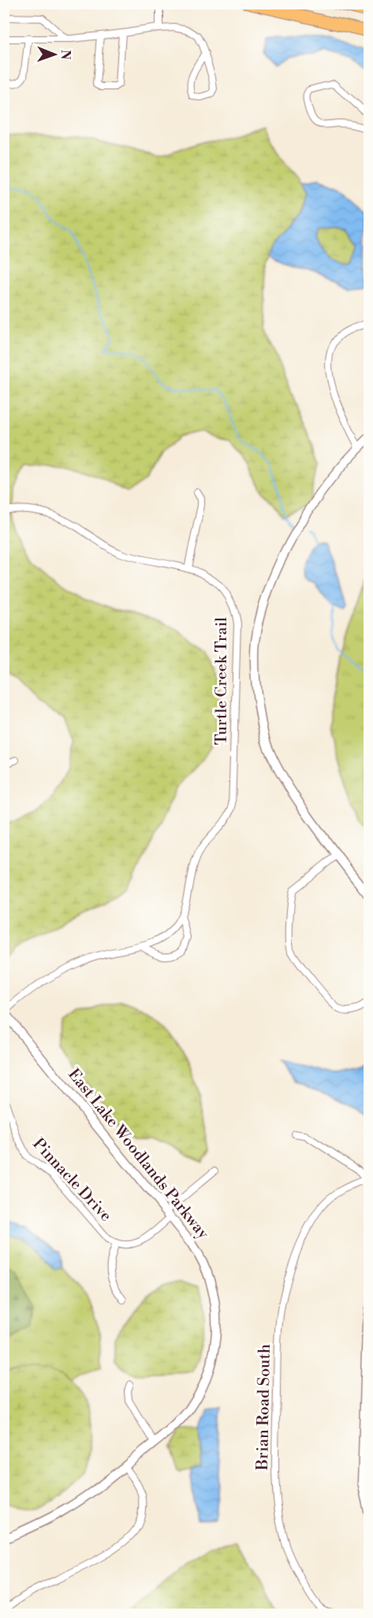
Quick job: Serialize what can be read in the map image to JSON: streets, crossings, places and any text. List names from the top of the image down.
{
  "streets": {
    "street": [
      "Turtle Creek Trail",
      "East Lake Woodlands Parkway",
      "Pinnacle Drive",
      "Brian Road South"
    ]
  },
  "crossings": [
    ["Turtle Creek Trail", "East Lake Woodlands Parkway"]
  ],
  "north": "right"
}
